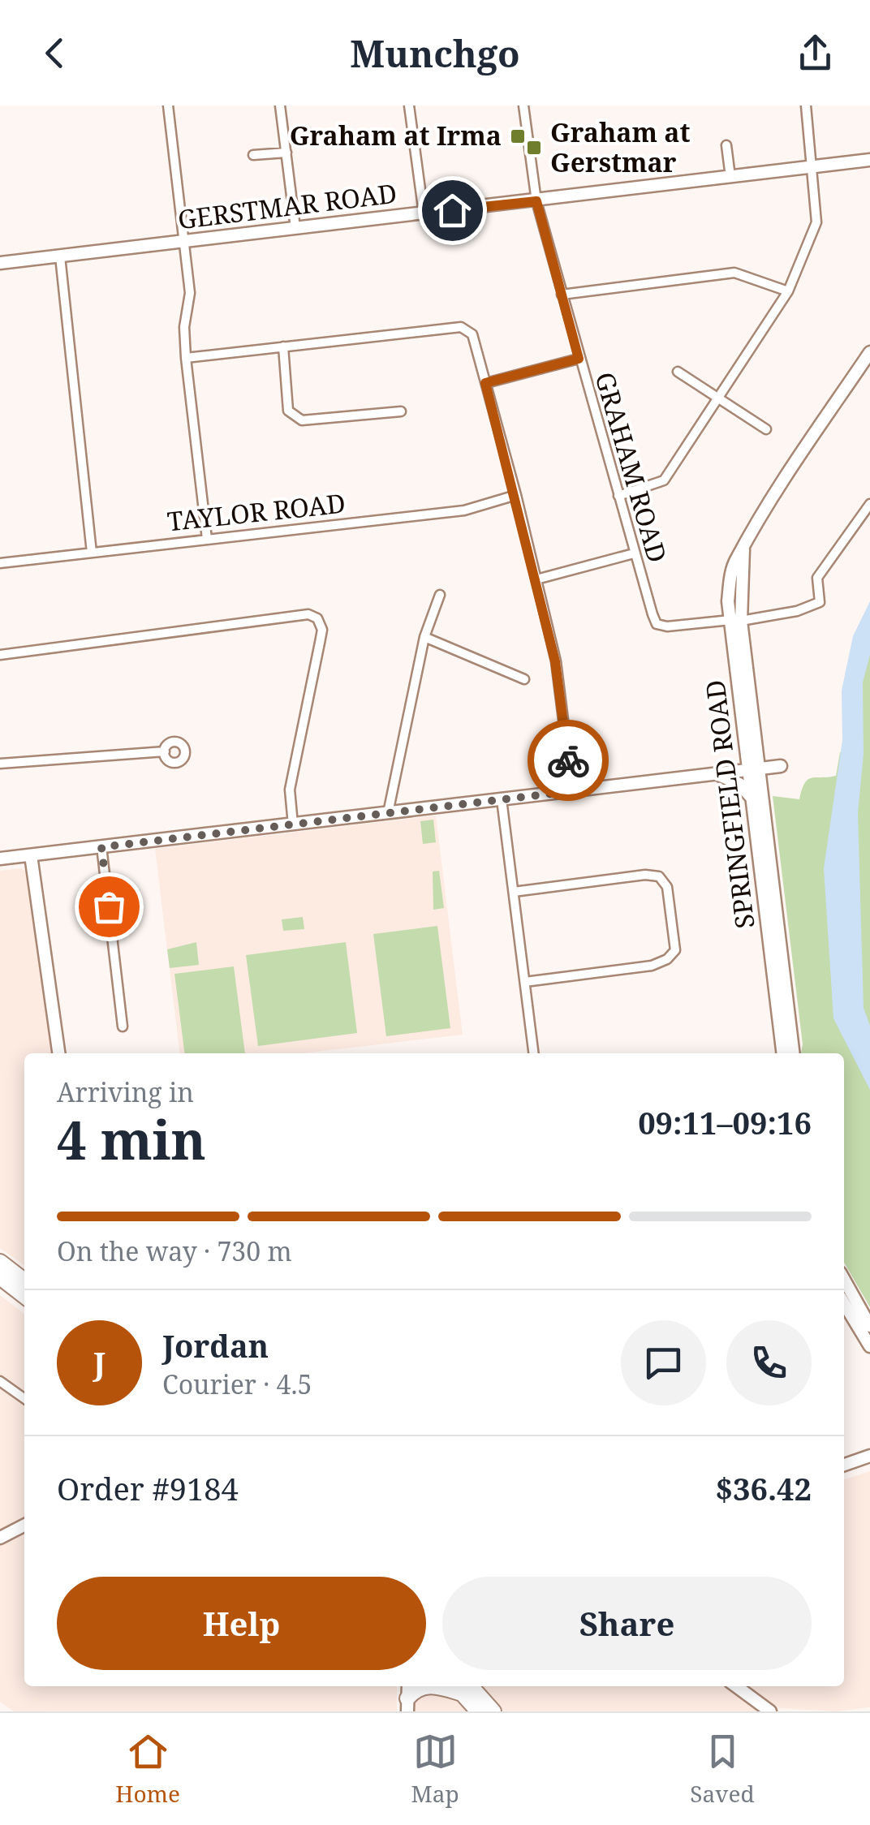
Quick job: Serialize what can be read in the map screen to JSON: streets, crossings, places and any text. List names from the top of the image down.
{
  "streets": {
    "street": [
      "GERSTMAR ROAD",
      "GRAHAM ROAD",
      "TAYLOR ROAD",
      "SPRINGFIELD ROAD"
    ]
  },
  "crossings": [
    ["GERSTMAR ROAD", "GRAHAM ROAD"],
    ["GRAHAM ROAD", "SPRINGFIELD ROAD"]
  ],
  "places": {
    "transit": ["Graham at Irma", "Graham at Gerstmar"]
  },
  "page": {
    "header": "Munchgo",
    "heading": ["4 min", "Arriving in", "09:11–09:16"],
    "panel": [
      "Jordan",
      "Courier · 4.5",
      "Order #9184",
      "$36.42"
    ],
    "bar": "On the way · 730 m",
    "round": "J",
    "buttons": ["Help", "Share"],
    "tabs": ["Home", "Map", "Saved"]
  }
}
